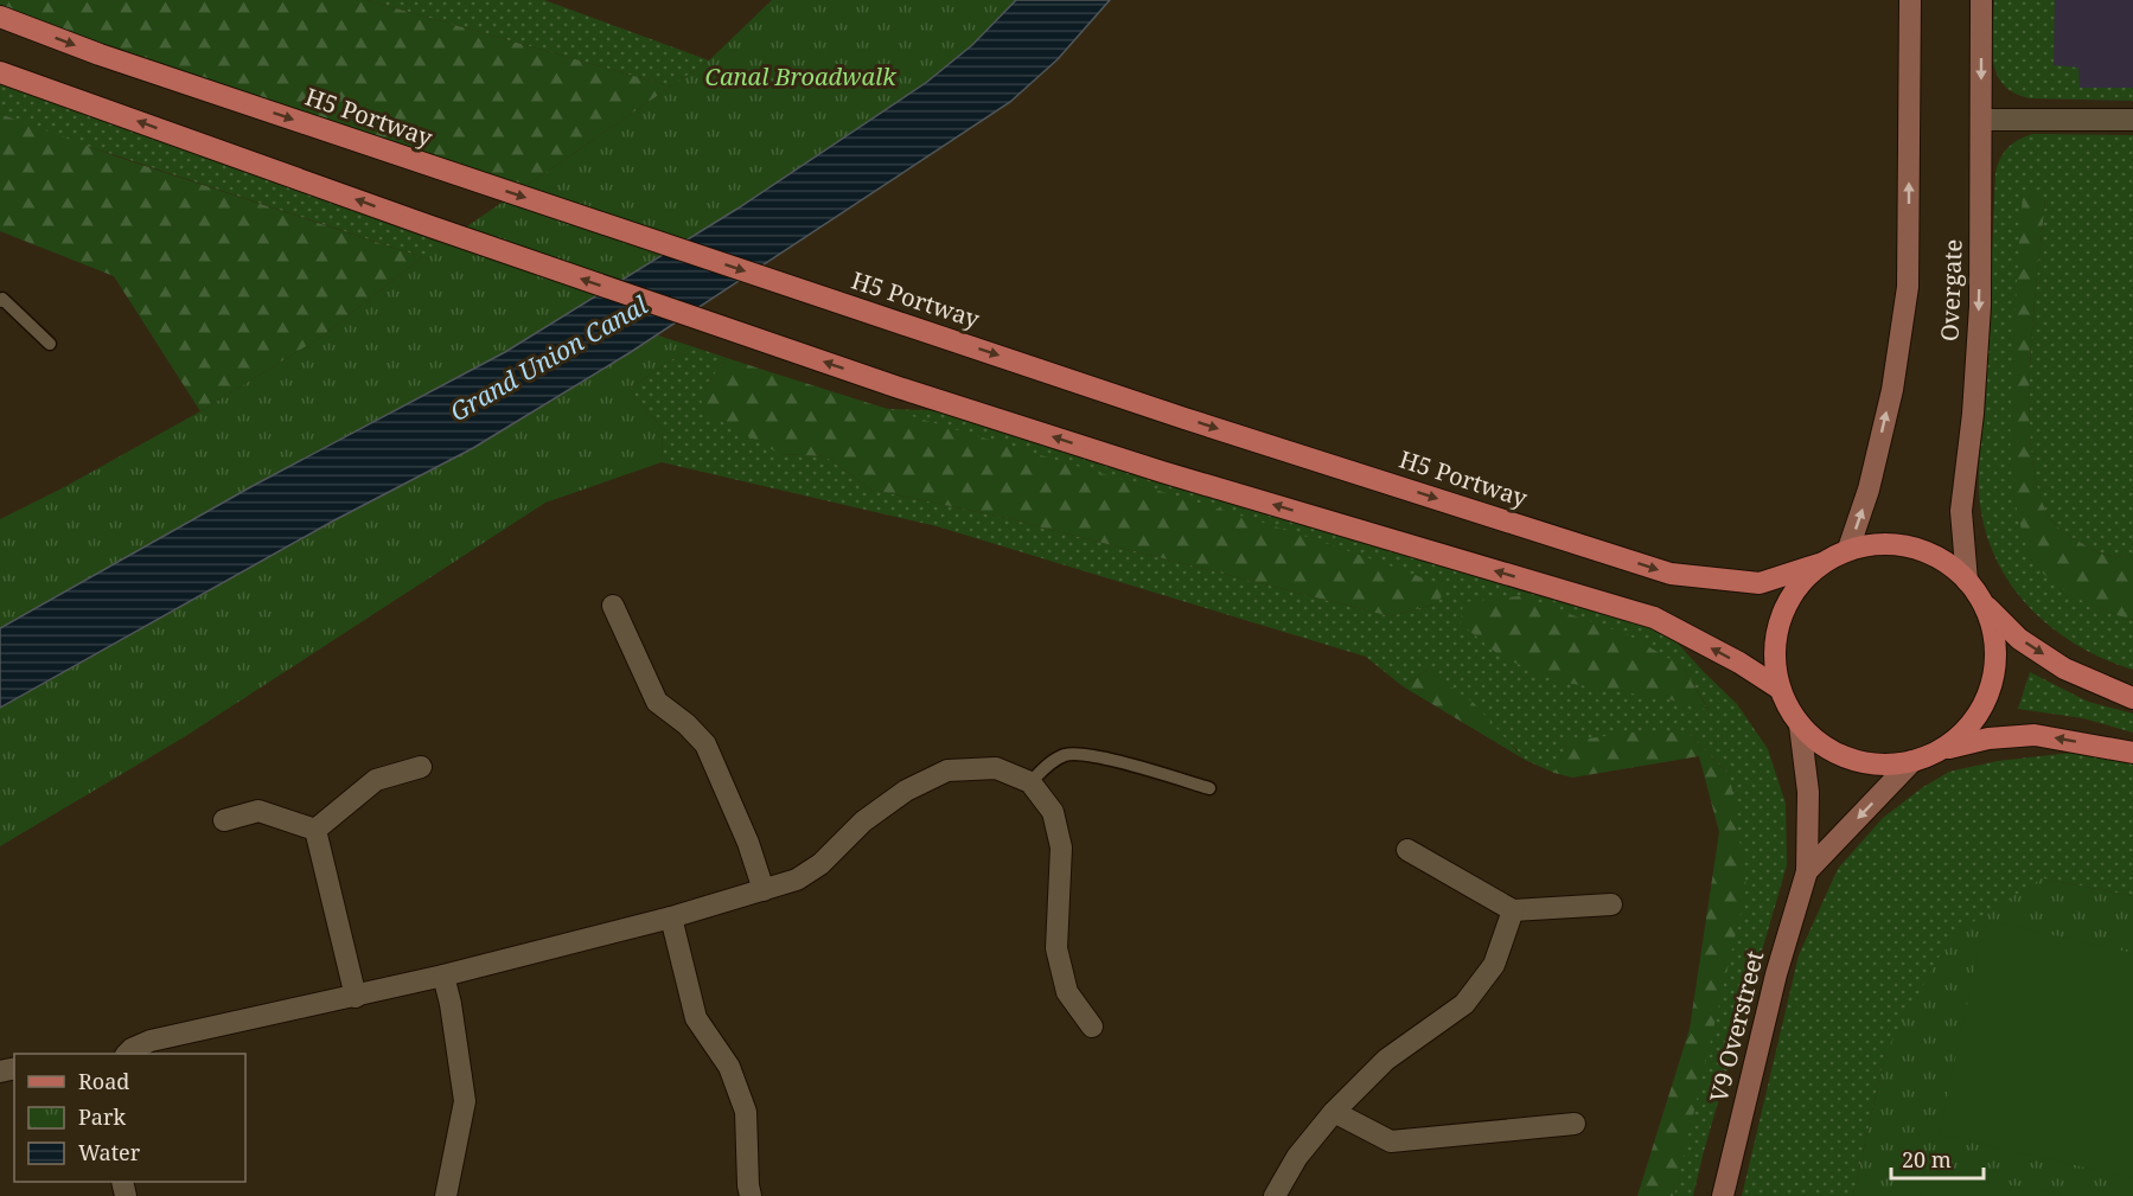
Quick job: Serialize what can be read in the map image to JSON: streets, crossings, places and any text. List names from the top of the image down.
{
  "streets": {
    "main road": ["H5 Portway"],
    "street": ["Overgate", "V9 Overstreet"]
  },
  "crossings": [
    ["H5 Portway", "Overgate"],
    ["H5 Portway", "V9 Overstreet"],
    ["Overgate", "V9 Overstreet"]
  ],
  "water": ["Grand Union Canal"],
  "parks": ["Canal Broadwalk"],
  "legend": ["Road", "Park", "Water"],
  "scale_bar": "20 m"
}
